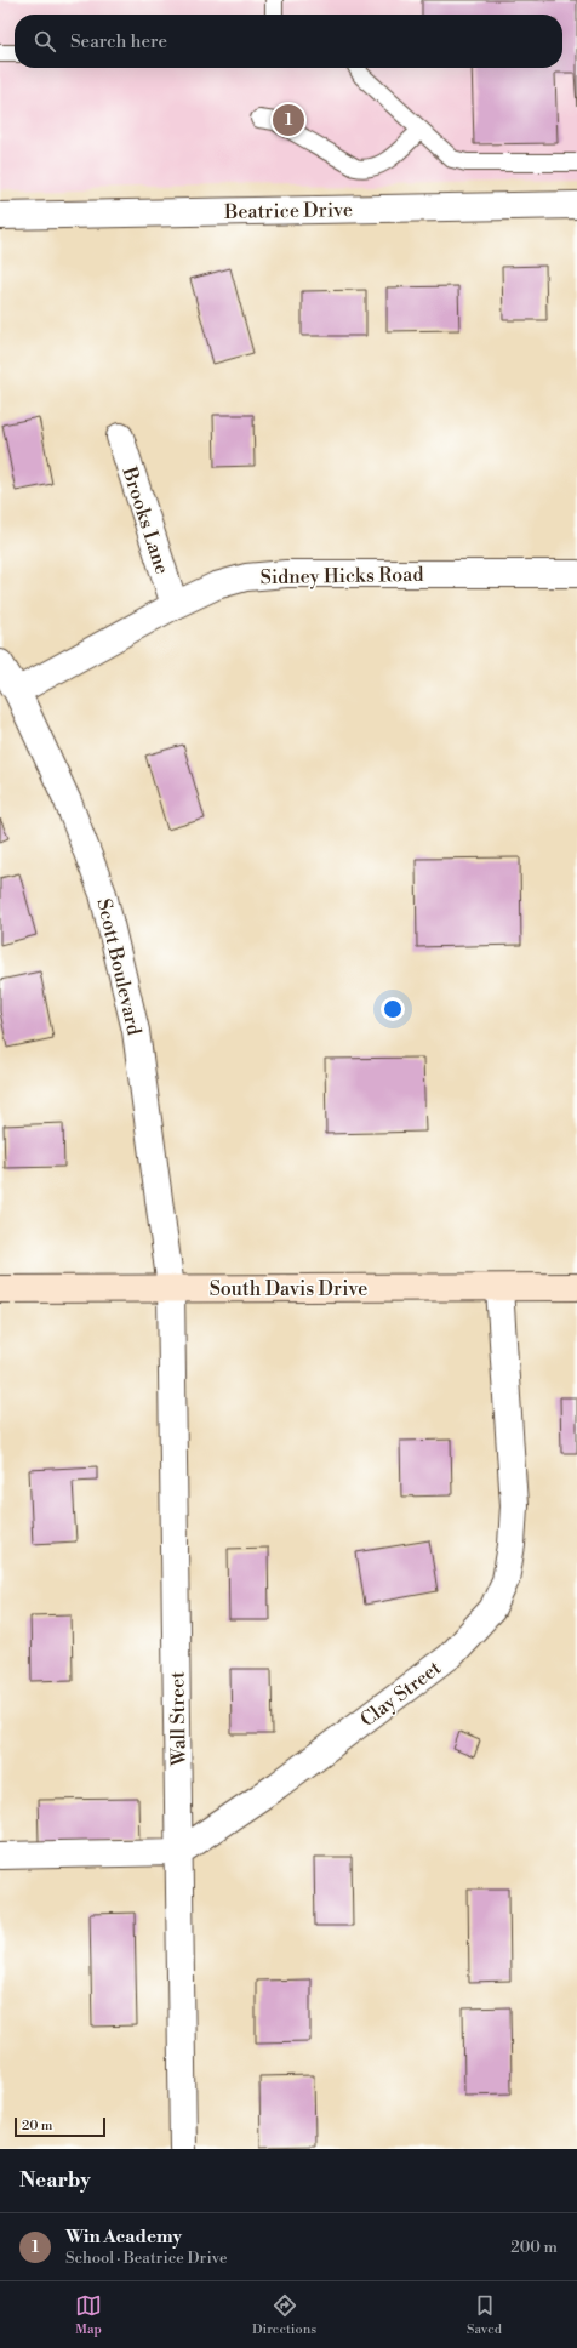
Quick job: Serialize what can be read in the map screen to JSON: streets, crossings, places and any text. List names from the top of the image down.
{
  "streets": {
    "street": [
      "Beatrice Drive",
      "Brooks Lane",
      "Sidney Hicks Road",
      "Scott Boulevard",
      "South Davis Drive",
      "Clay Street",
      "Wall Street"
    ]
  },
  "crossings": [
    ["Brooks Lane", "Sidney Hicks Road"],
    ["Sidney Hicks Road", "Scott Boulevard"],
    ["Scott Boulevard", "South Davis Drive"],
    ["Scott Boulevard", "Wall Street"],
    ["South Davis Drive", "Clay Street"],
    ["South Davis Drive", "Wall Street"],
    ["Clay Street", "Wall Street"]
  ],
  "scale_bar": "20 m",
  "page": {
    "search": "Search here",
    "pins": "1",
    "scale": "20 m",
    "heading": "Nearby",
    "list": [
      {
        "mark": "1",
        "name": "Win Academy",
        "note": "School · Beatrice Drive",
        "value": "200 m"
      }
    ],
    "nav": ["Map", "Directions", "Saved"]
  }
}
